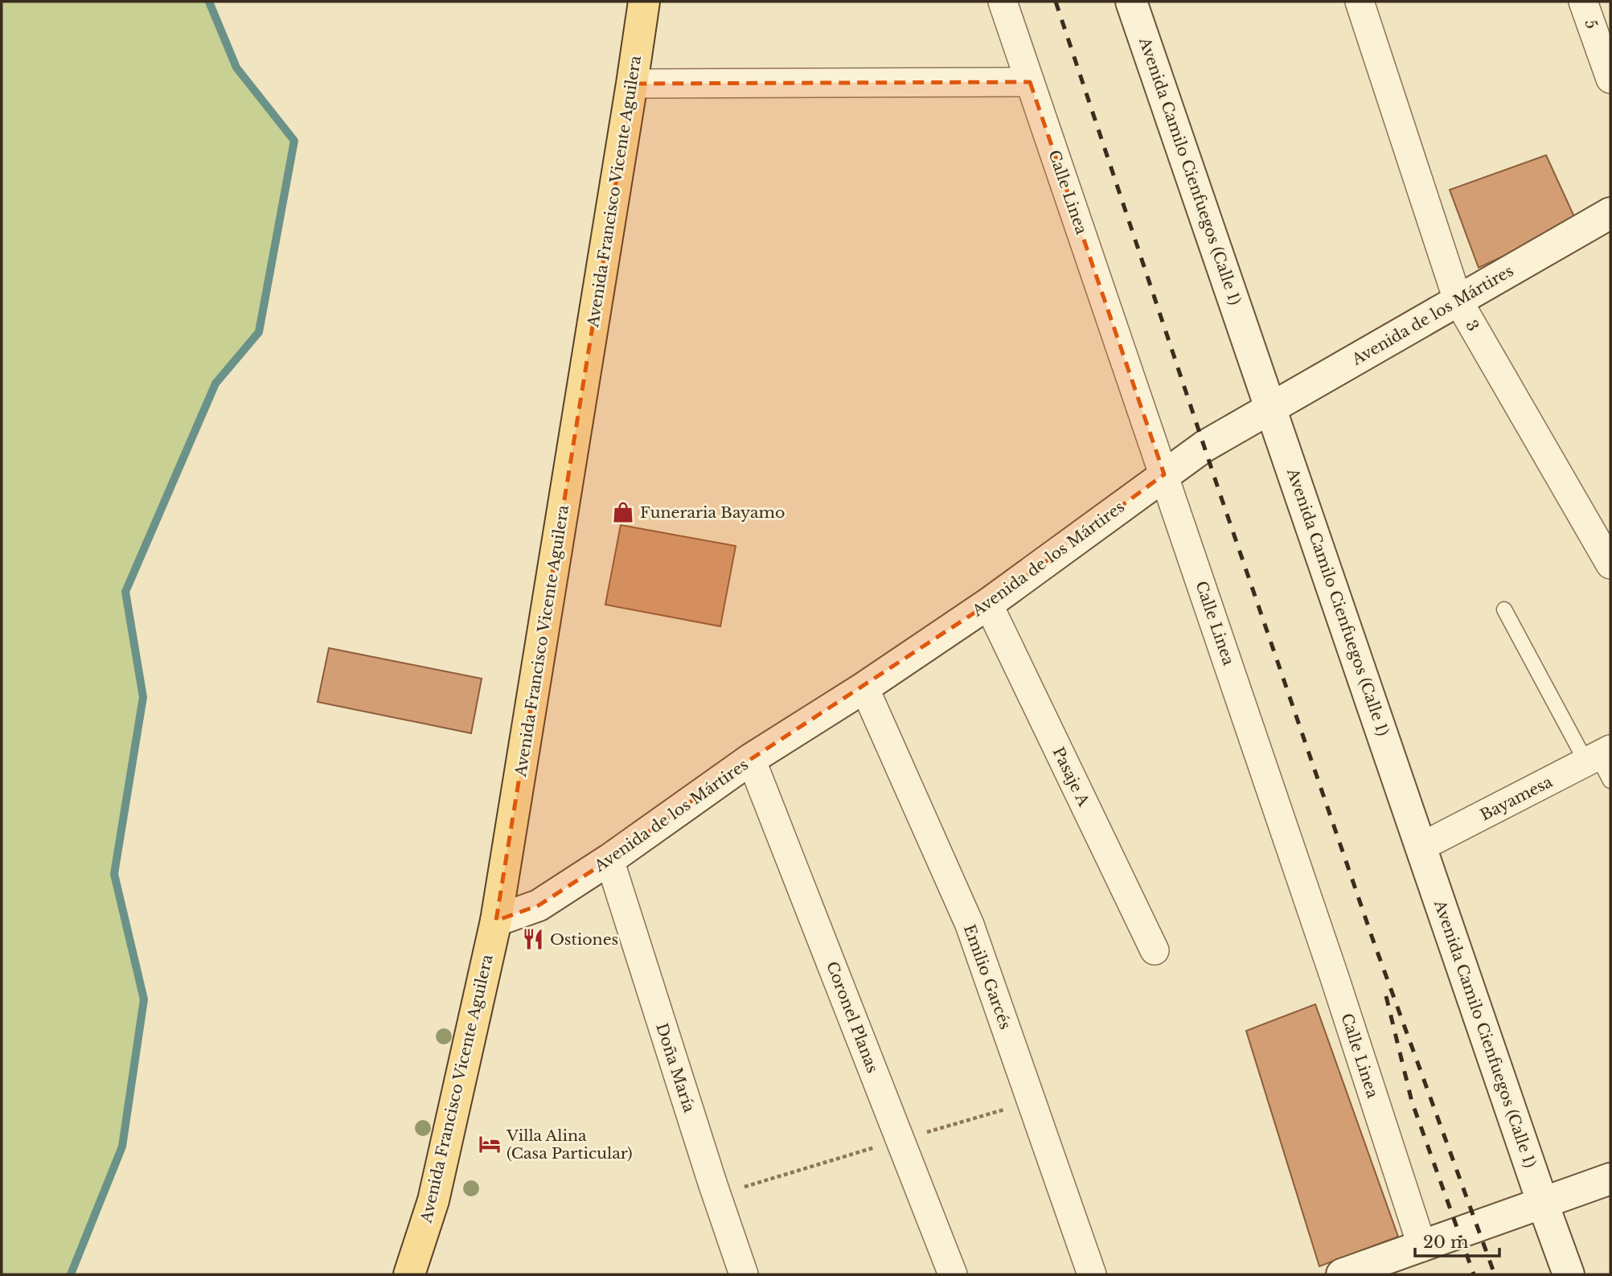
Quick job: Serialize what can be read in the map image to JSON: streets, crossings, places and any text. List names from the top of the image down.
{
  "streets": {
    "main road": ["Avenida Francisco Vicente Aguilera"],
    "street": [
      "5",
      "Avenida Camilo Cienfuegos (Calle 1)",
      "Calle Linea",
      "Avenida de los Mártires",
      "3",
      "Pasaje A",
      "Bayamesa",
      "Emilio Garcés",
      "Coronel Planas",
      "Doña María"
    ]
  },
  "crossings": [
    ["Avenida Camilo Cienfuegos (Calle 1)", "Avenida de los Mártires"],
    ["Avenida Camilo Cienfuegos (Calle 1)", "Bayamesa"],
    ["Avenida Francisco Vicente Aguilera", "Avenida de los Mártires"],
    ["Calle Linea", "Avenida de los Mártires"],
    ["Avenida de los Mártires", "3"],
    ["Avenida de los Mártires", "Pasaje A"],
    ["Avenida de los Mártires", "Emilio Garcés"],
    ["Avenida de los Mártires", "Coronel Planas"],
    ["Avenida de los Mártires", "Doña María"]
  ],
  "places": {
    "shop": ["Funeraria Bayamo"],
    "restaurant": ["Ostiones"],
    "hotel": ["Villa Alina (Casa Particular)"]
  },
  "scale_bar": "20 m"
}
